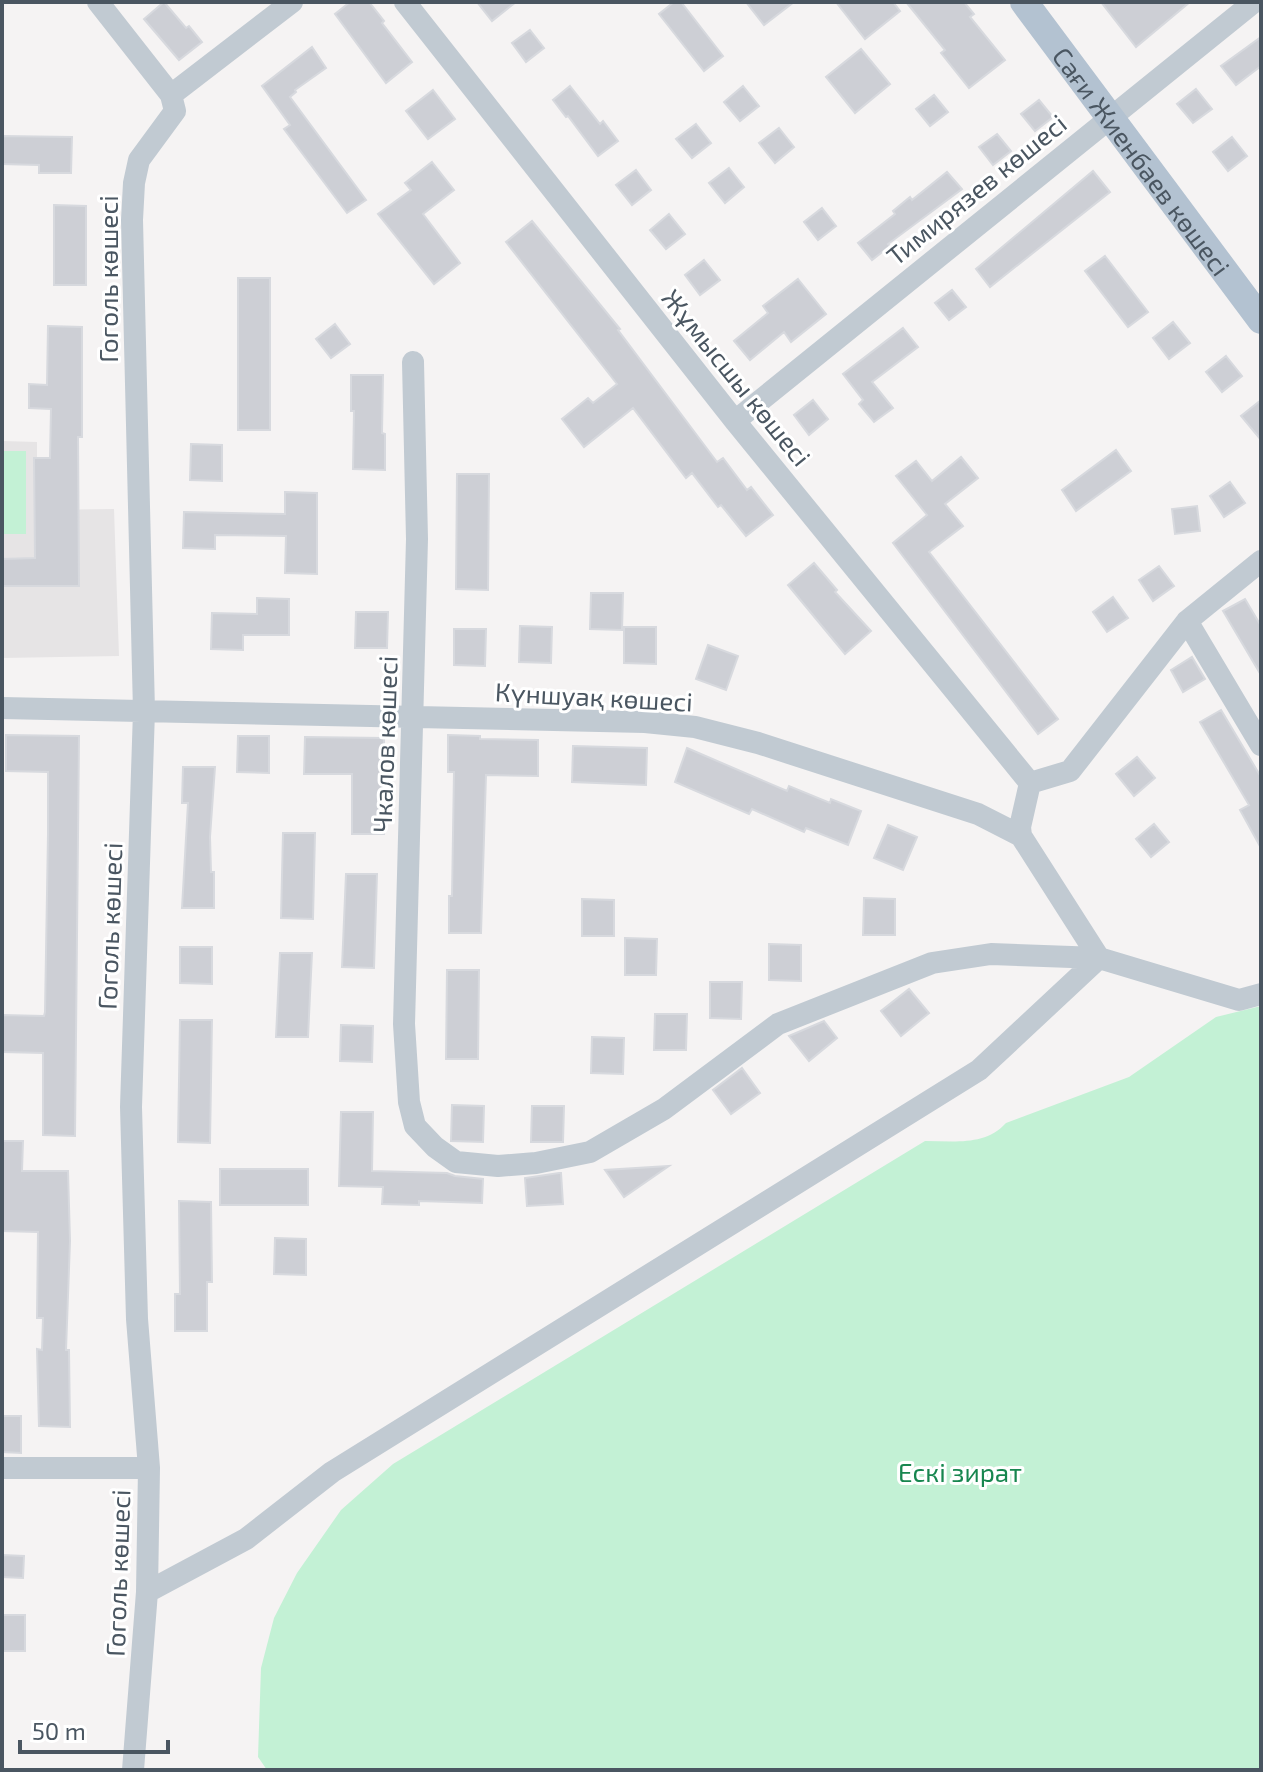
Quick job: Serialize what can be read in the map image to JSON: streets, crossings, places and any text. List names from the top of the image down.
{
  "streets": {
    "main road": ["Сағи Жиенбаев көшесі"],
    "street": [
      "Тимирязев көшесі",
      "Гоголь көшесі",
      "Жұмысшы көшесі",
      "Күншуақ көшесі",
      "Чкалов көшесі"
    ]
  },
  "crossings": [
    ["Сағи Жиенбаев көшесі", "Тимирязев көшесі"],
    ["Тимирязев көшесі", "Жұмысшы көшесі"],
    ["Гоголь көшесі", "Күншуақ көшесі"],
    ["Күншуақ көшесі", "Чкалов көшесі"]
  ],
  "parks": ["Ескі зират"],
  "scale_bar": "50 m"
}
